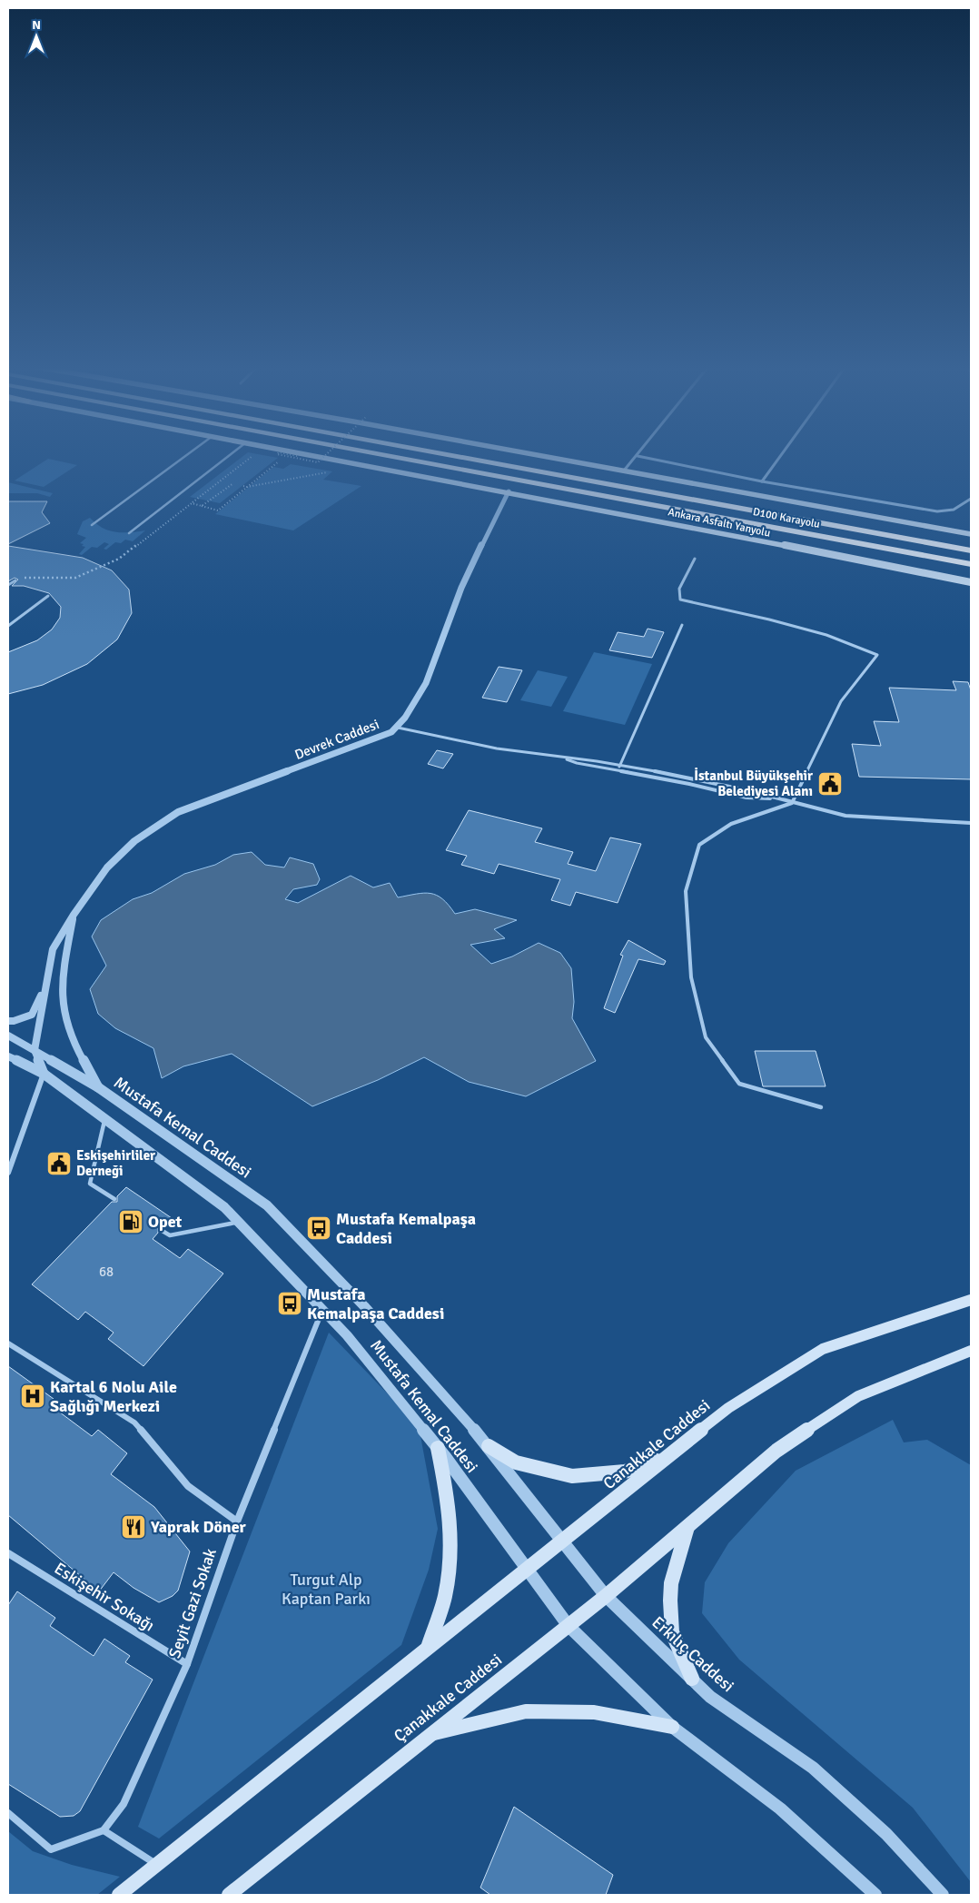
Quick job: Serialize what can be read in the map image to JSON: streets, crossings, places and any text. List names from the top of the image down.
{
  "streets": {
    "highway": ["D100 Karayolu"],
    "main road": ["Ankara Asfaltı Yanyolu", "Canakkale Caddesi", "Çanakkale Caddesi"],
    "street": [
      "Devrek Caddesi",
      "Mustafa Kemal Caddesi",
      "Eskişehir Sokağı",
      "Seyit Gazi Sokak",
      "Erkılıç Caddesi"
    ]
  },
  "crossings": [
    ["Ankara Asfaltı Yanyolu", "Devrek Caddesi"],
    ["Devrek Caddesi", "Mustafa Kemal Caddesi"],
    ["Mustafa Kemal Caddesi", "Canakkale Caddesi"],
    ["Mustafa Kemal Caddesi", "Seyit Gazi Sokak"],
    ["Mustafa Kemal Caddesi", "Erkılıç Caddesi"],
    ["Canakkale Caddesi", "Erkılıç Caddesi"],
    ["Eskişehir Sokağı", "Seyit Gazi Sokak"],
    ["Erkılıç Caddesi", "Çanakkale Caddesi"]
  ],
  "parks": ["Turgut Alp Kaptan Parkı"],
  "places": {
    "public building": ["İstanbul Büyükşehir Belediyesi Alanı", "Eskişehirliler Derneği"],
    "fuel station": ["Opet"],
    "bus stop": ["Mustafa Kemalpaşa Caddesi̇", "Mustafa Kemalpaşa Caddesi"],
    "hospital": ["Kartal 6 Nolu Aile Sağlığı Merkezi"],
    "restaurant": ["Yaprak Döner"]
  },
  "house_numbers": ["68"],
  "north": "top"
}
